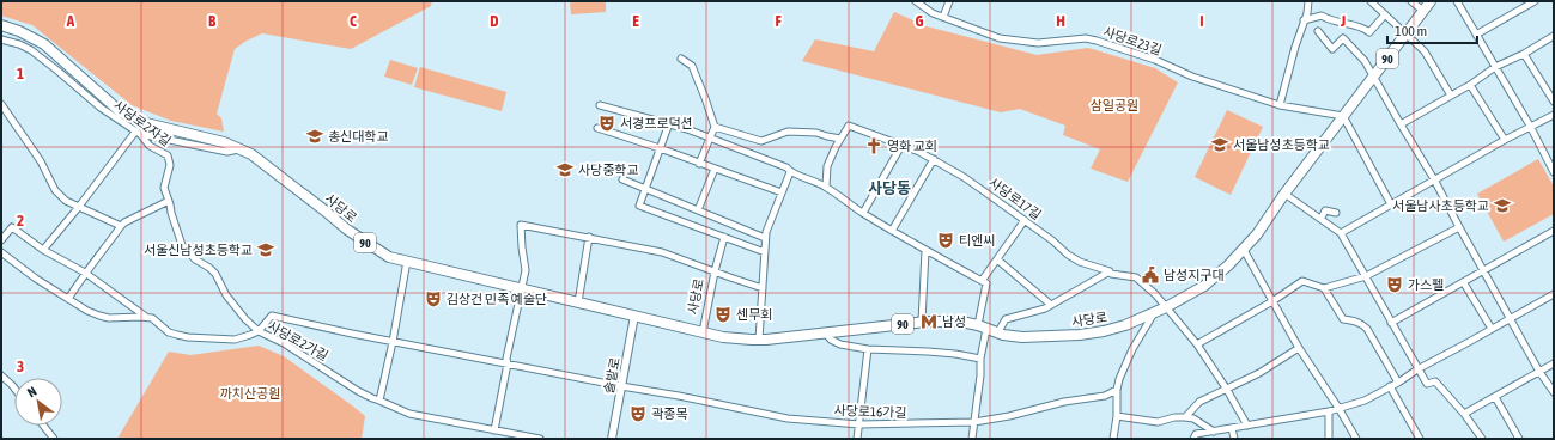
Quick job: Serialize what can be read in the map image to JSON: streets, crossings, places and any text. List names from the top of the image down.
{
  "streets": {
    "main road": ["90", "사당로"],
    "street": [
      "사당로23길",
      "사당로2자길",
      "사당로17길",
      "사당로2가길",
      "솔밭로",
      "사당로16가길"
    ]
  },
  "crossings": [
    ["사당로23길", "사당로"],
    ["사당로2자길", "사당로2가길"],
    ["사당로2자길", "사당로16가길"],
    ["사당로17길", "사당로"],
    ["사당로", "솔밭로"],
    ["사당로2가길", "사당로16가길"],
    ["솔밭로", "사당로16가길"]
  ],
  "districts": ["사당동"],
  "parks": ["삼일공원", "까치산공원"],
  "places": {
    "theatre": [
      "서경프로덕션",
      "티엔씨",
      "가스펠",
      "김상건 민족 예술단",
      "센무회",
      "곽종목"
    ],
    "school or university": [
      "총신대학교",
      "서울남성초등학교",
      "사당중학교",
      "서울남사초등학교",
      "서울신남성초등학교"
    ],
    "church": ["영화 교회"],
    "public building": ["남성지구대"],
    "metro station": ["남성"]
  },
  "scale_bar": "100 m",
  "north": "top left",
  "grid": {
    "columns": [
      "A",
      "B",
      "C",
      "D",
      "E",
      "F",
      "G",
      "H",
      "I",
      "J"
    ],
    "rows": ["1", "2", "3"]
  }
}
